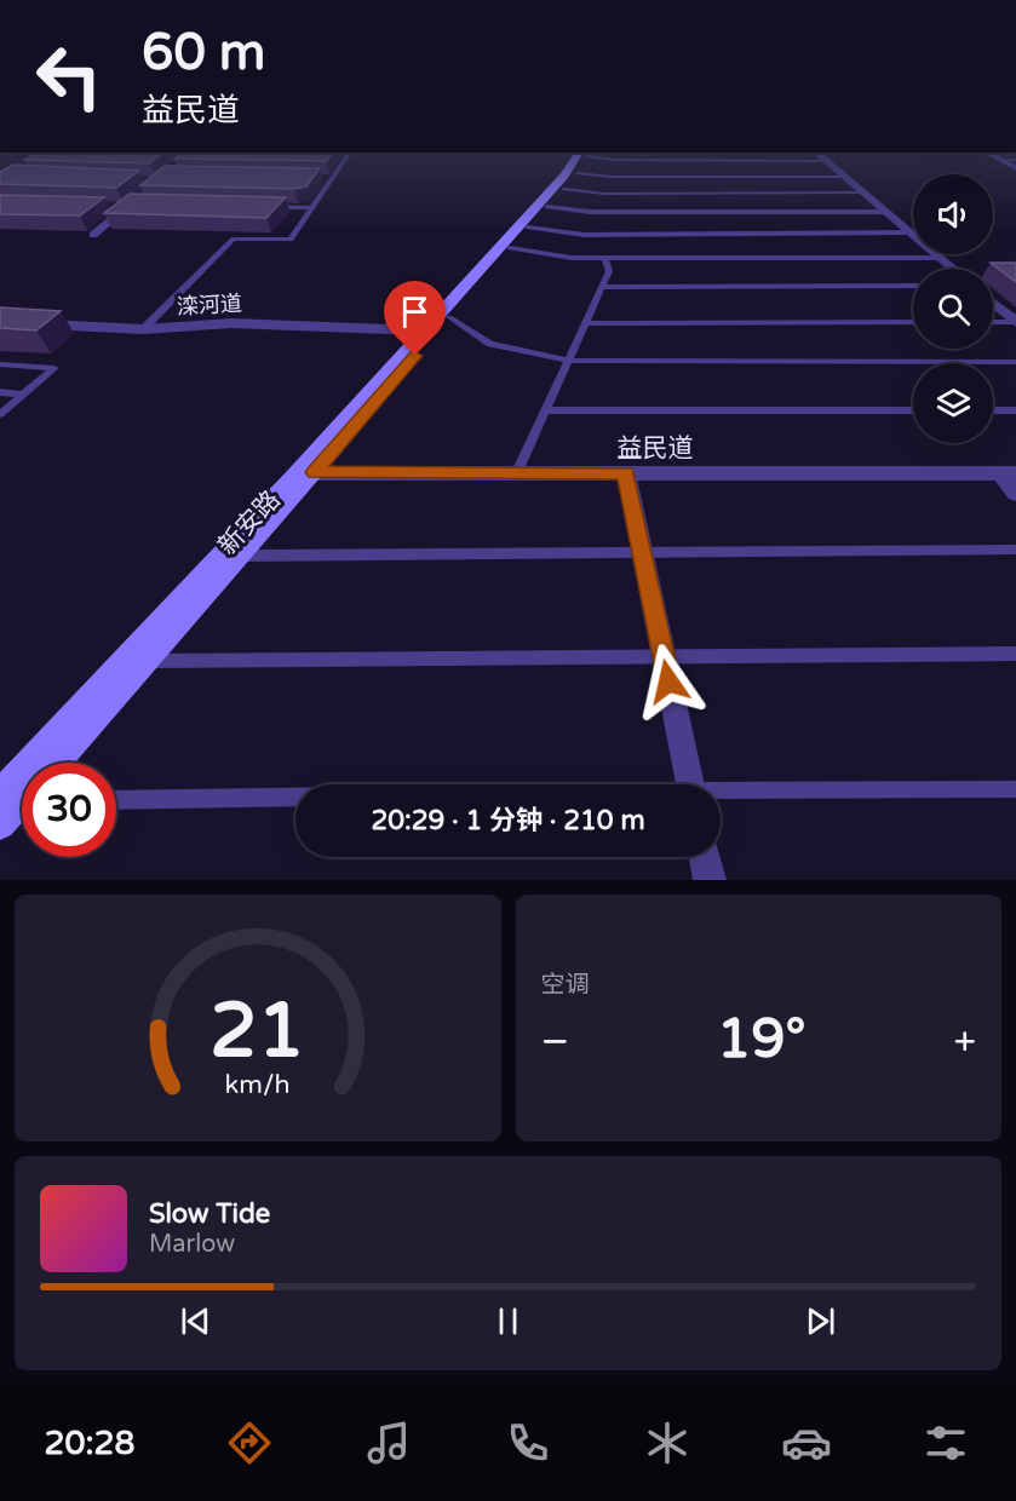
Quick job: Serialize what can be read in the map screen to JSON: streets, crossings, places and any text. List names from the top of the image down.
{
  "streets": {
    "main road": ["新安路"],
    "street": ["滦河道", "益民道"]
  },
  "crossings": [
    ["滦河道", "新安路"],
    ["益民道", "新安路"]
  ],
  "page": {
    "turn": ["60 m", "益民道"],
    "limit": "30",
    "trip": "20:29 · 1 分钟 · 210 m",
    "tile": "空调",
    "heat": ["−", "19°", "+"],
    "song": ["Slow Tide", "Marlow"],
    "tabs": "20:28",
    "gauge": ["21", "km/h"]
  }
}
